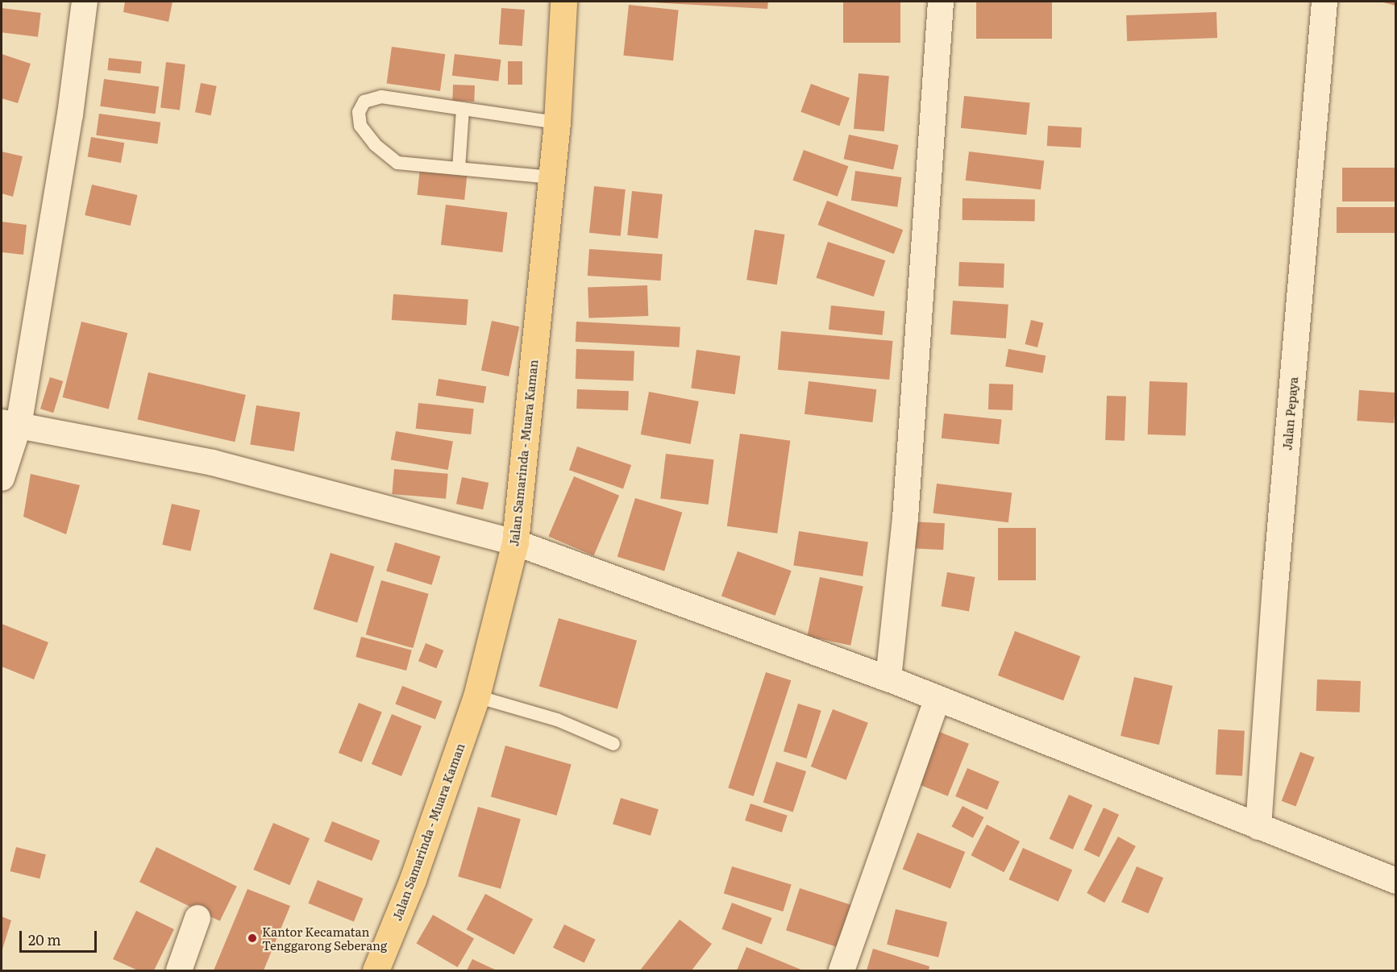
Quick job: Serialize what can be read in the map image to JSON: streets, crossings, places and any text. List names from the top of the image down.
{
  "streets": {
    "main road": ["Jalan Samarinda - Muara Kaman"],
    "street": ["Jalan Pepaya"]
  },
  "places": ["Kantor Kecamatan Tenggarong Seberang"],
  "scale_bar": "20 m"
}
